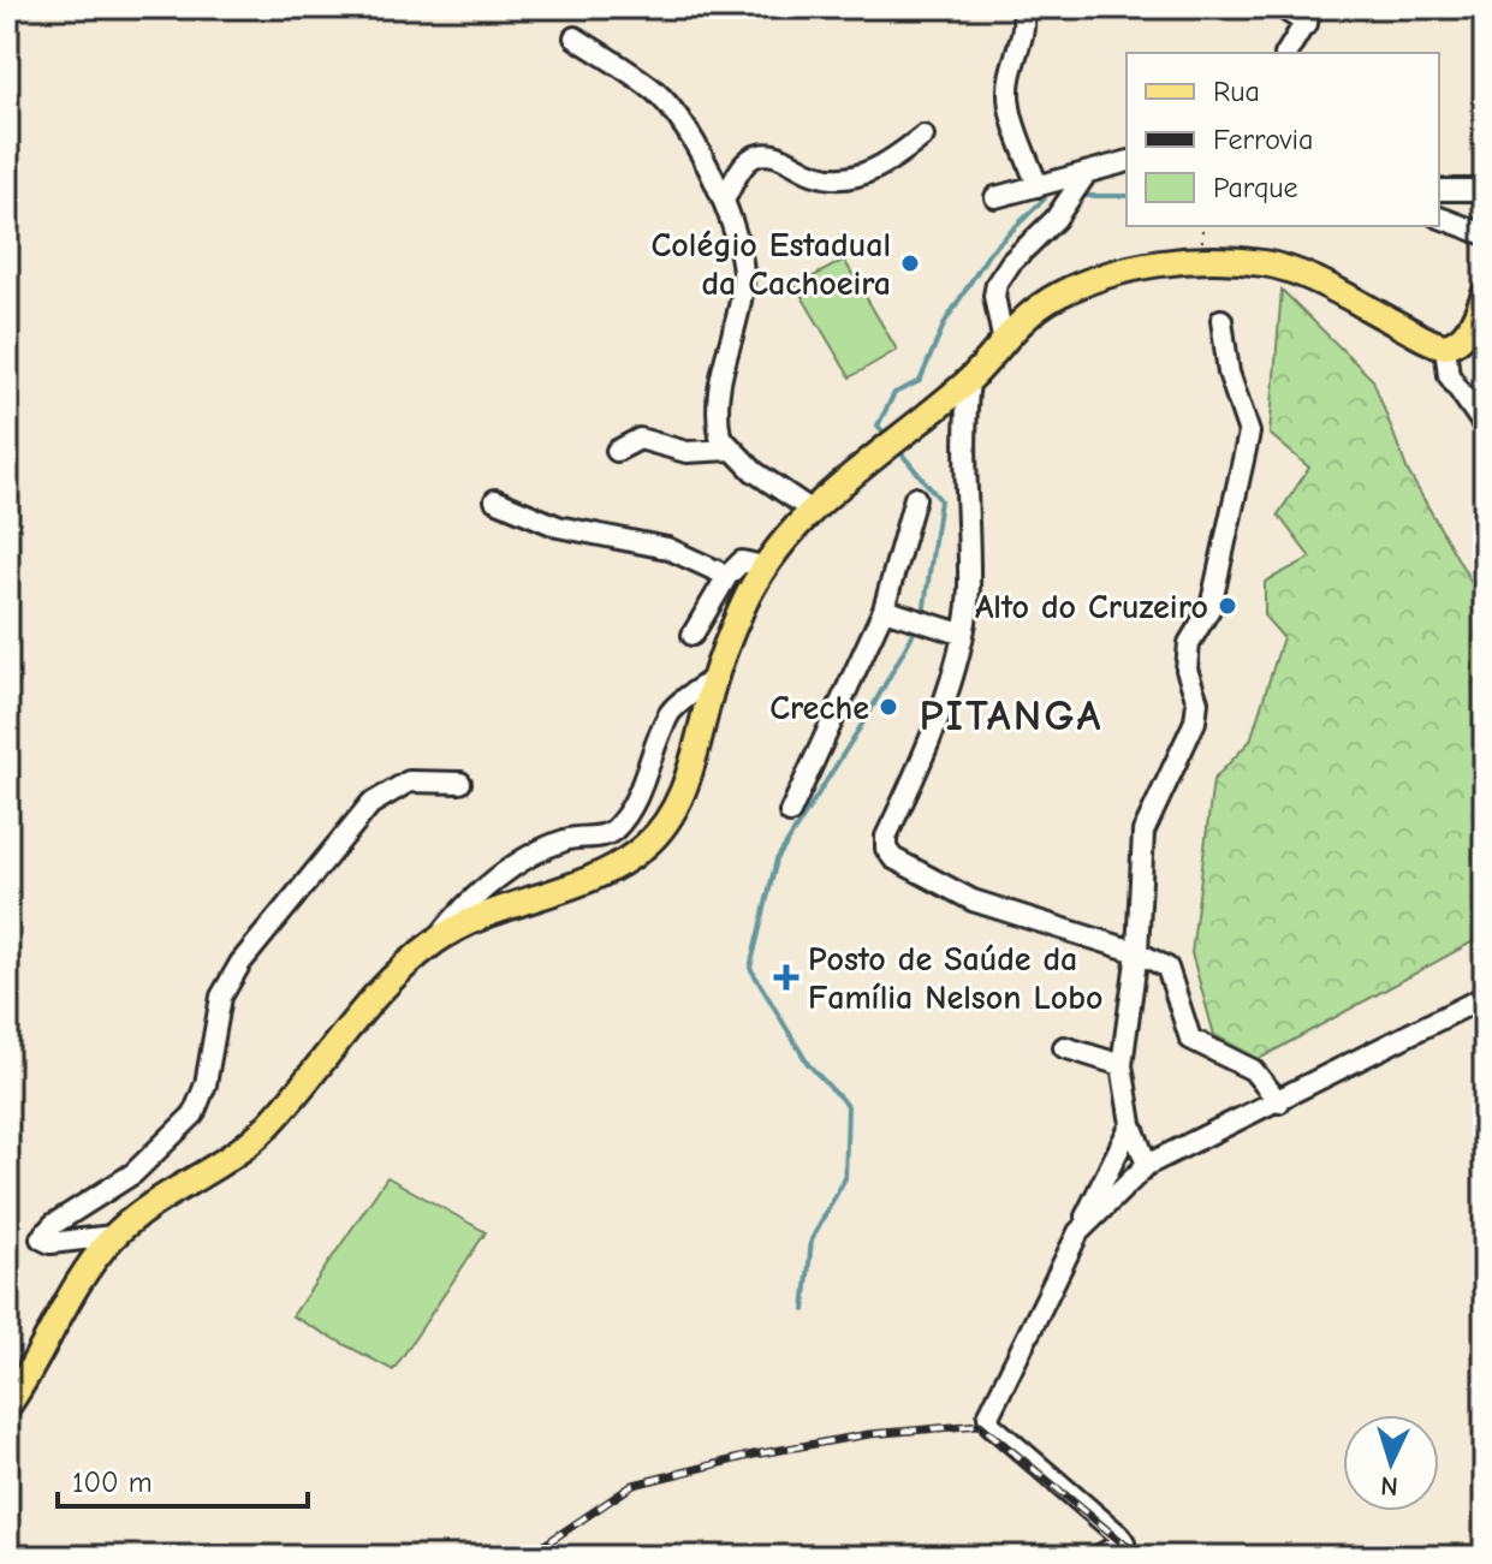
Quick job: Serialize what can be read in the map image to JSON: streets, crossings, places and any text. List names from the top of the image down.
{
  "districts": ["PITANGA"],
  "places": {
    "other": ["Colégio Estadual da Cachoeira", "Alto do Cruzeiro", "Creche"],
    "health": ["Posto de Saúde da Família Nelson Lobo"]
  },
  "legend": ["Rua", "Ferrovia", "Parque"],
  "scale_bar": "100 m",
  "north": "bottom"
}
